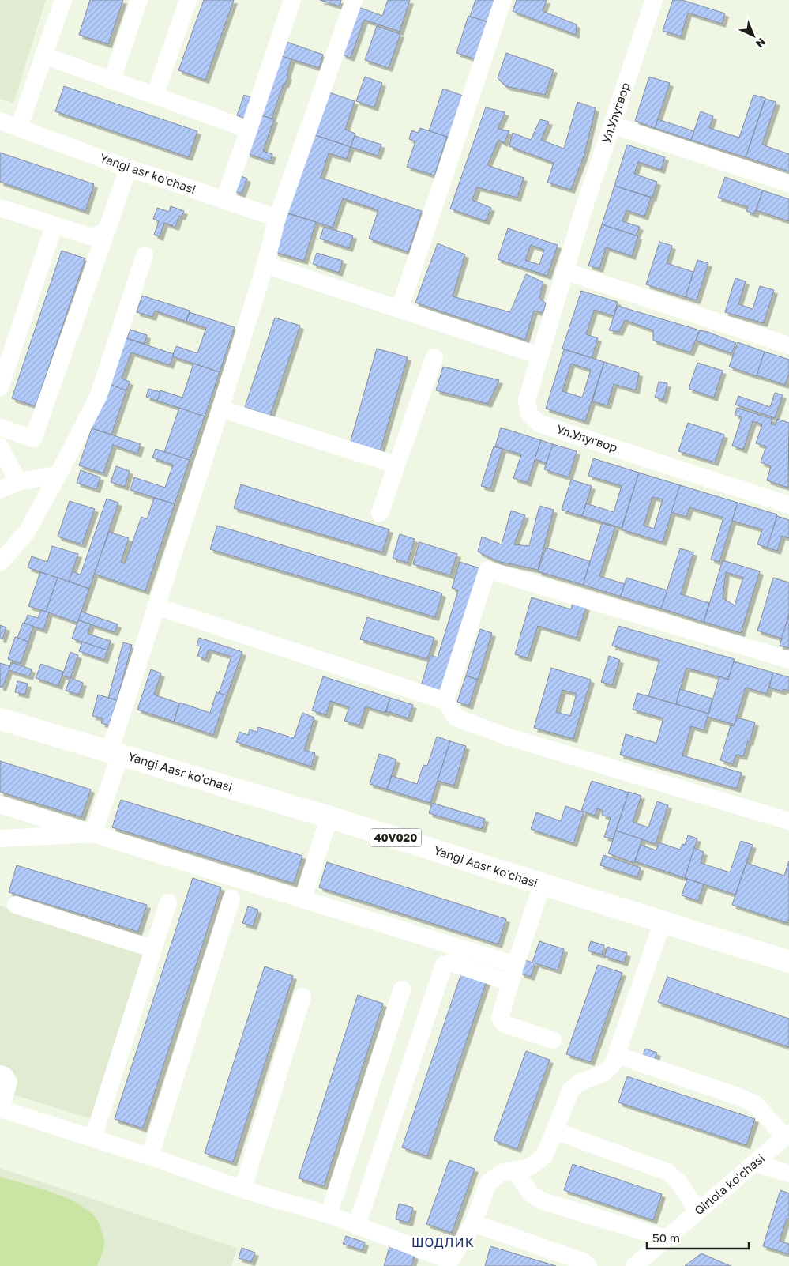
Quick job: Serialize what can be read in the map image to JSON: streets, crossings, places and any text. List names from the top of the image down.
{
  "streets": {
    "main road": ["Yangi Aasr ko'chasi", "40V020"],
    "street": ["Ул.Улугвор", "Yangi asr ko'chasi", "Qirlola koʻchasi"]
  },
  "districts": ["ШОДЛИК"],
  "scale_bar": "50 m",
  "north": "bottom right"
}
